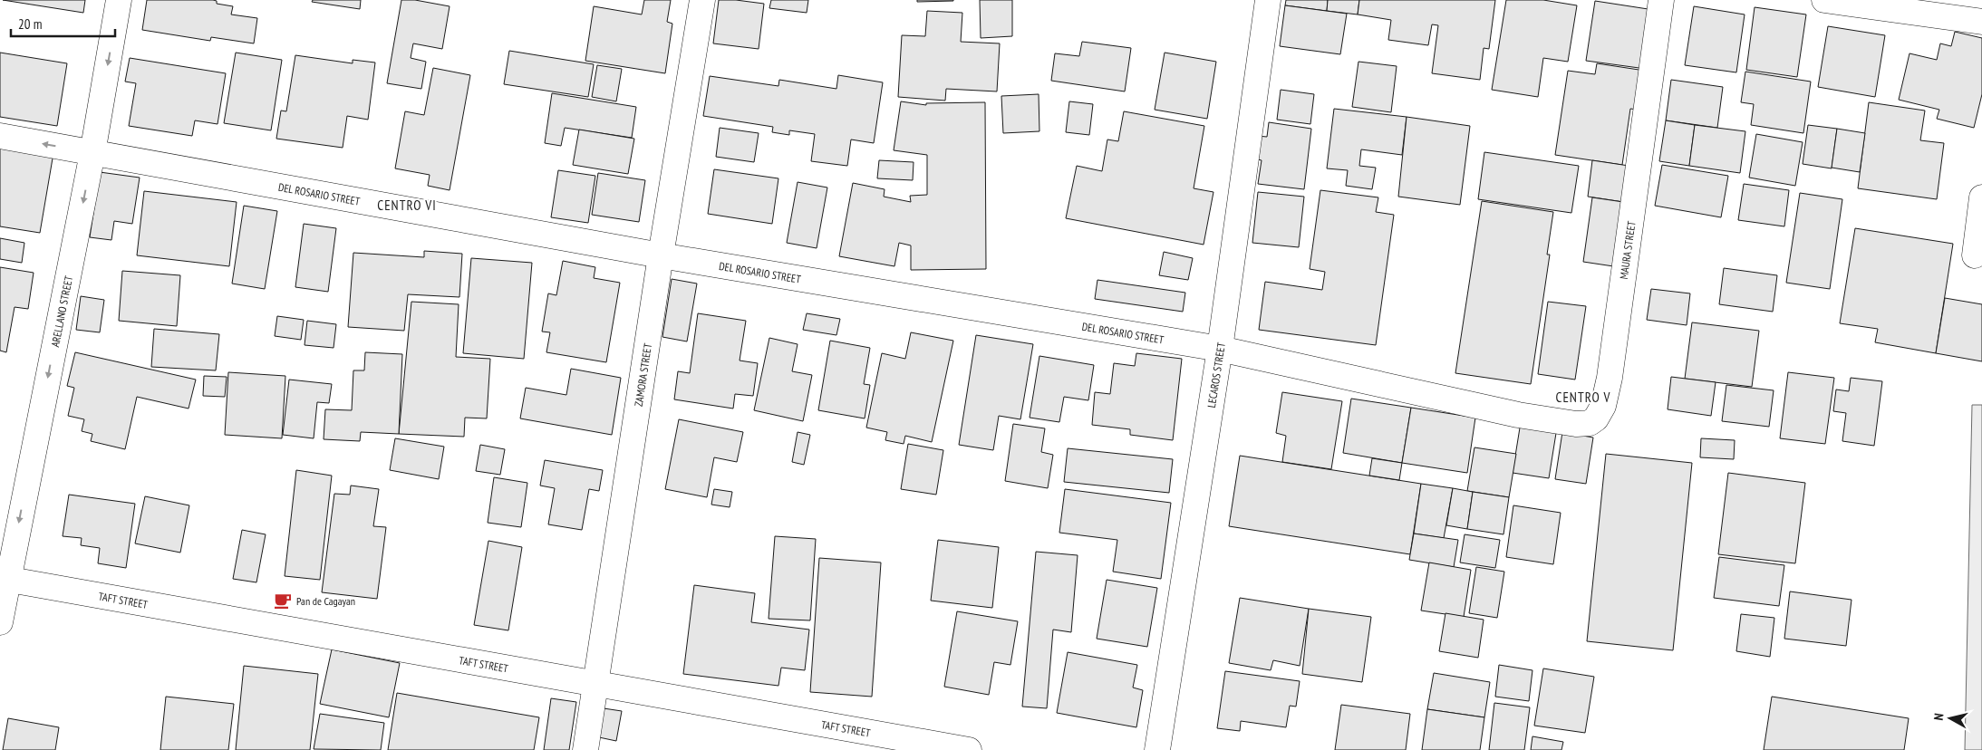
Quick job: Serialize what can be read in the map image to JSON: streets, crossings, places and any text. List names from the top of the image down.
{
  "streets": {
    "street": [
      "DEL ROSARIO STREET",
      "MAURA STREET",
      "ARELLANO STREET",
      "ZAMORA STREET",
      "LECAROS STREET",
      "TAFT STREET"
    ]
  },
  "crossings": [
    ["DEL ROSARIO STREET", "MAURA STREET"],
    ["DEL ROSARIO STREET", "ARELLANO STREET"],
    ["DEL ROSARIO STREET", "ZAMORA STREET"],
    ["DEL ROSARIO STREET", "LECAROS STREET"],
    ["ARELLANO STREET", "TAFT STREET"],
    ["ZAMORA STREET", "TAFT STREET"]
  ],
  "one_way": ["ARELLANO STREET"],
  "districts": ["CENTRO VI", "CENTRO V"],
  "places": {
    "cafe": ["Pan de Cagayan"]
  },
  "scale_bar": "20 m",
  "north": "left"
}
